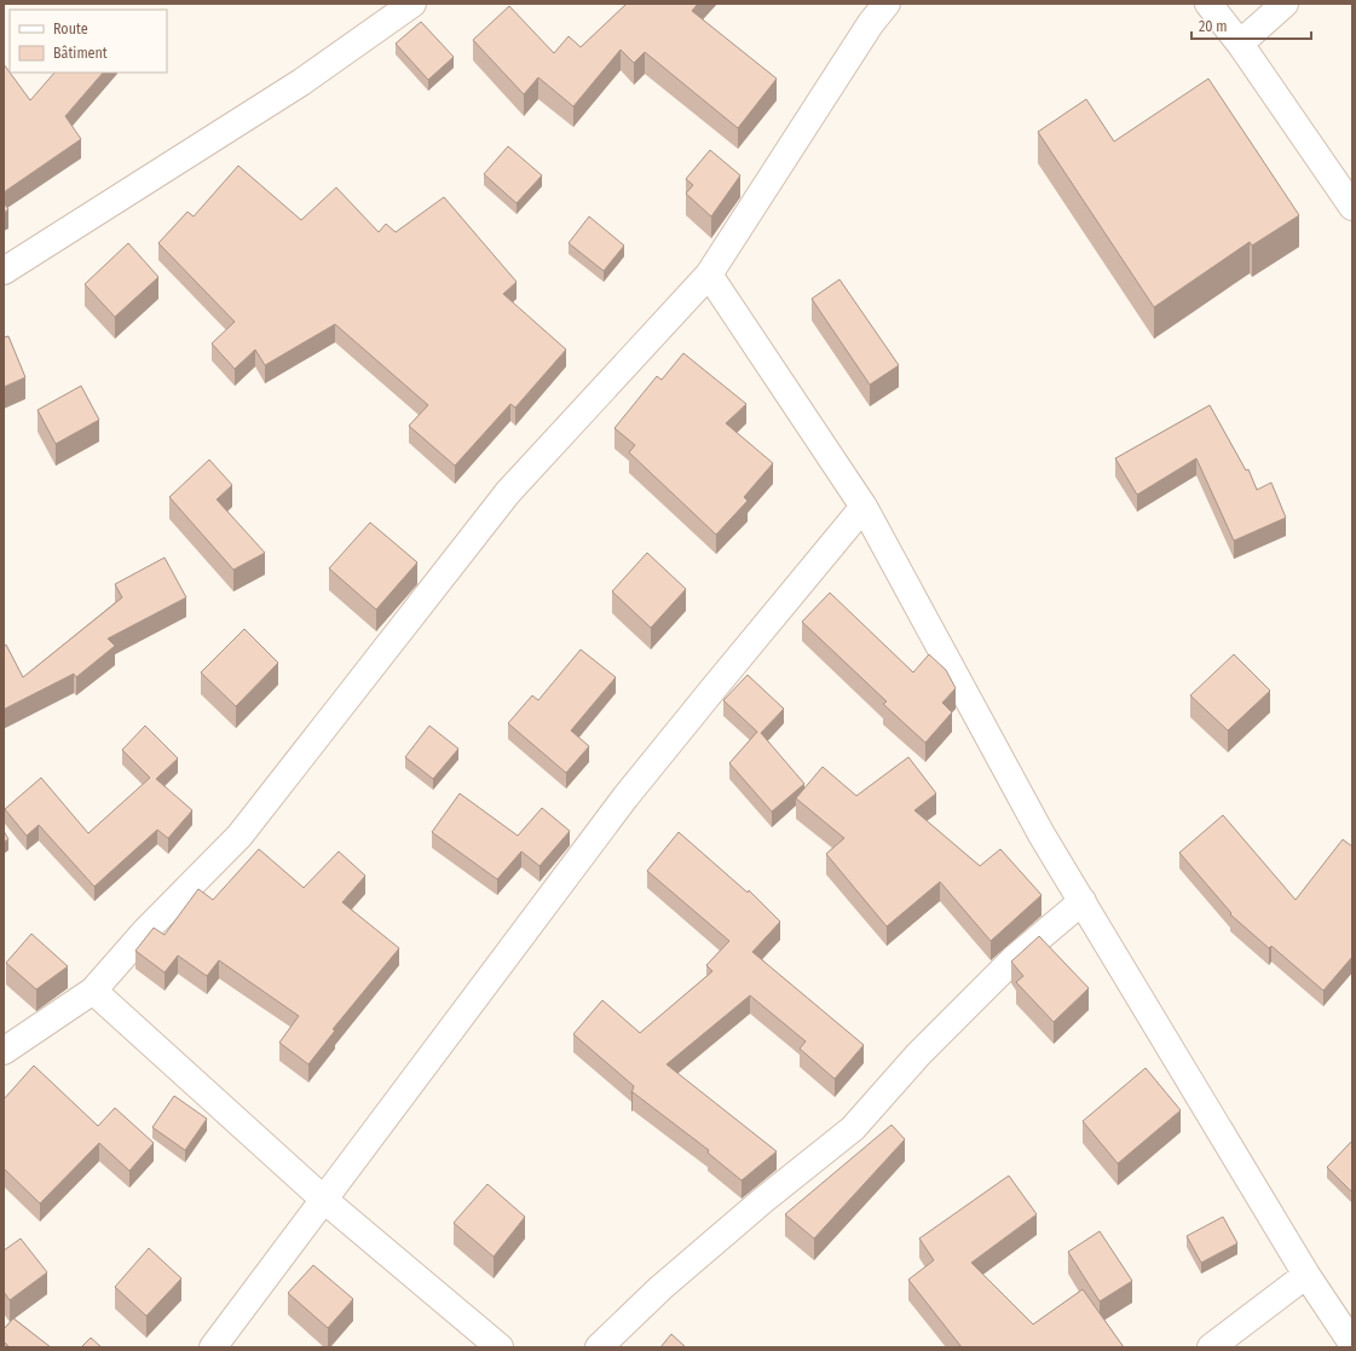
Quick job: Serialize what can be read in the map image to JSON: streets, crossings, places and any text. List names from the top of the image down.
{
  "legend": ["Route", "Bâtiment"],
  "scale_bar": "20 m"
}
